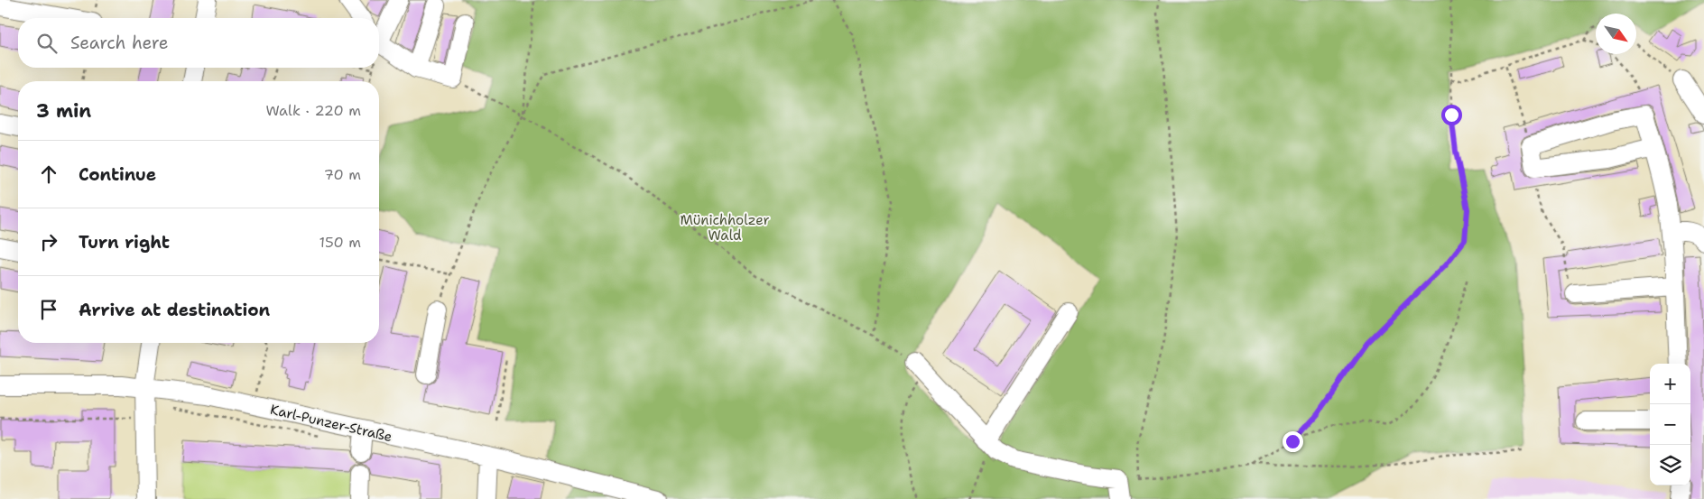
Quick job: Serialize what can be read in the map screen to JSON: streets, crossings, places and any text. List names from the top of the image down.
{
  "streets": {
    "street": ["Karl-Punzer-Straße"]
  },
  "parks": ["Münichholzer Wald"],
  "north": "bottom right",
  "page": {
    "search": "Search here",
    "heading": ["3 min", "Walk · 220 m"],
    "list": [
      ["Continue", "70 m"],
      ["Turn right", "150 m"],
      "Arrive at destination"
    ],
    "map_buttons": ["+", "−"]
  }
}
